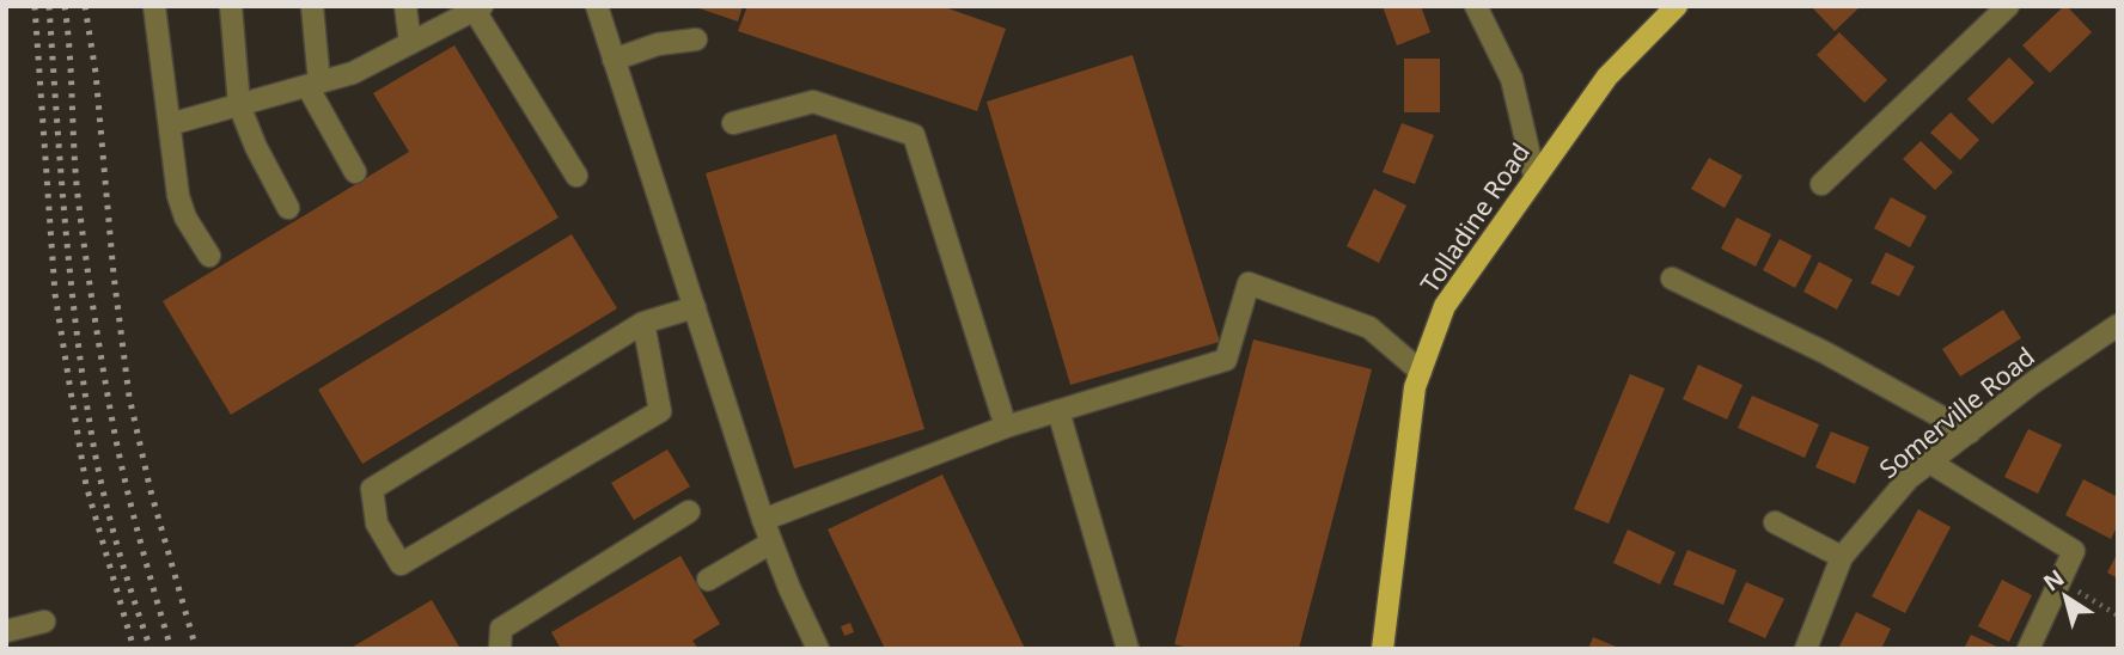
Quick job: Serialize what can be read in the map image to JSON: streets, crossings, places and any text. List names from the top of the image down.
{
  "streets": {
    "main road": ["Tolladine Road"],
    "street": ["Somerville Road"]
  },
  "north": "top left"
}
